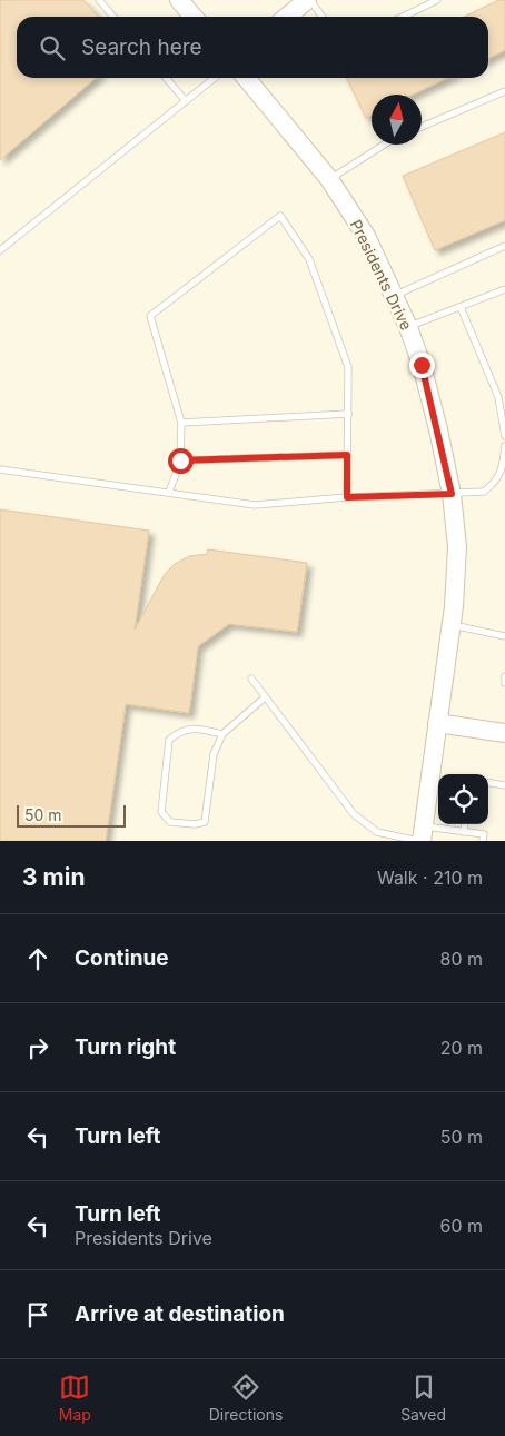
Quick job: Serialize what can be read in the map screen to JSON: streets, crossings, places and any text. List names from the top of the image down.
{
  "streets": {
    "street": ["Presidents Drive"]
  },
  "scale_bar": "50 m",
  "north": "top",
  "page": {
    "search": "Search here",
    "scale": "50 m",
    "heading": ["3 min", "Walk · 210 m"],
    "list": [
      ["Continue", "80 m"],
      ["Turn right", "20 m"],
      ["Turn left", "50 m"],
      ["Turn left", "Presidents Drive", "60 m"],
      "Arrive at destination"
    ],
    "nav": ["Map", "Directions", "Saved"]
  }
}
